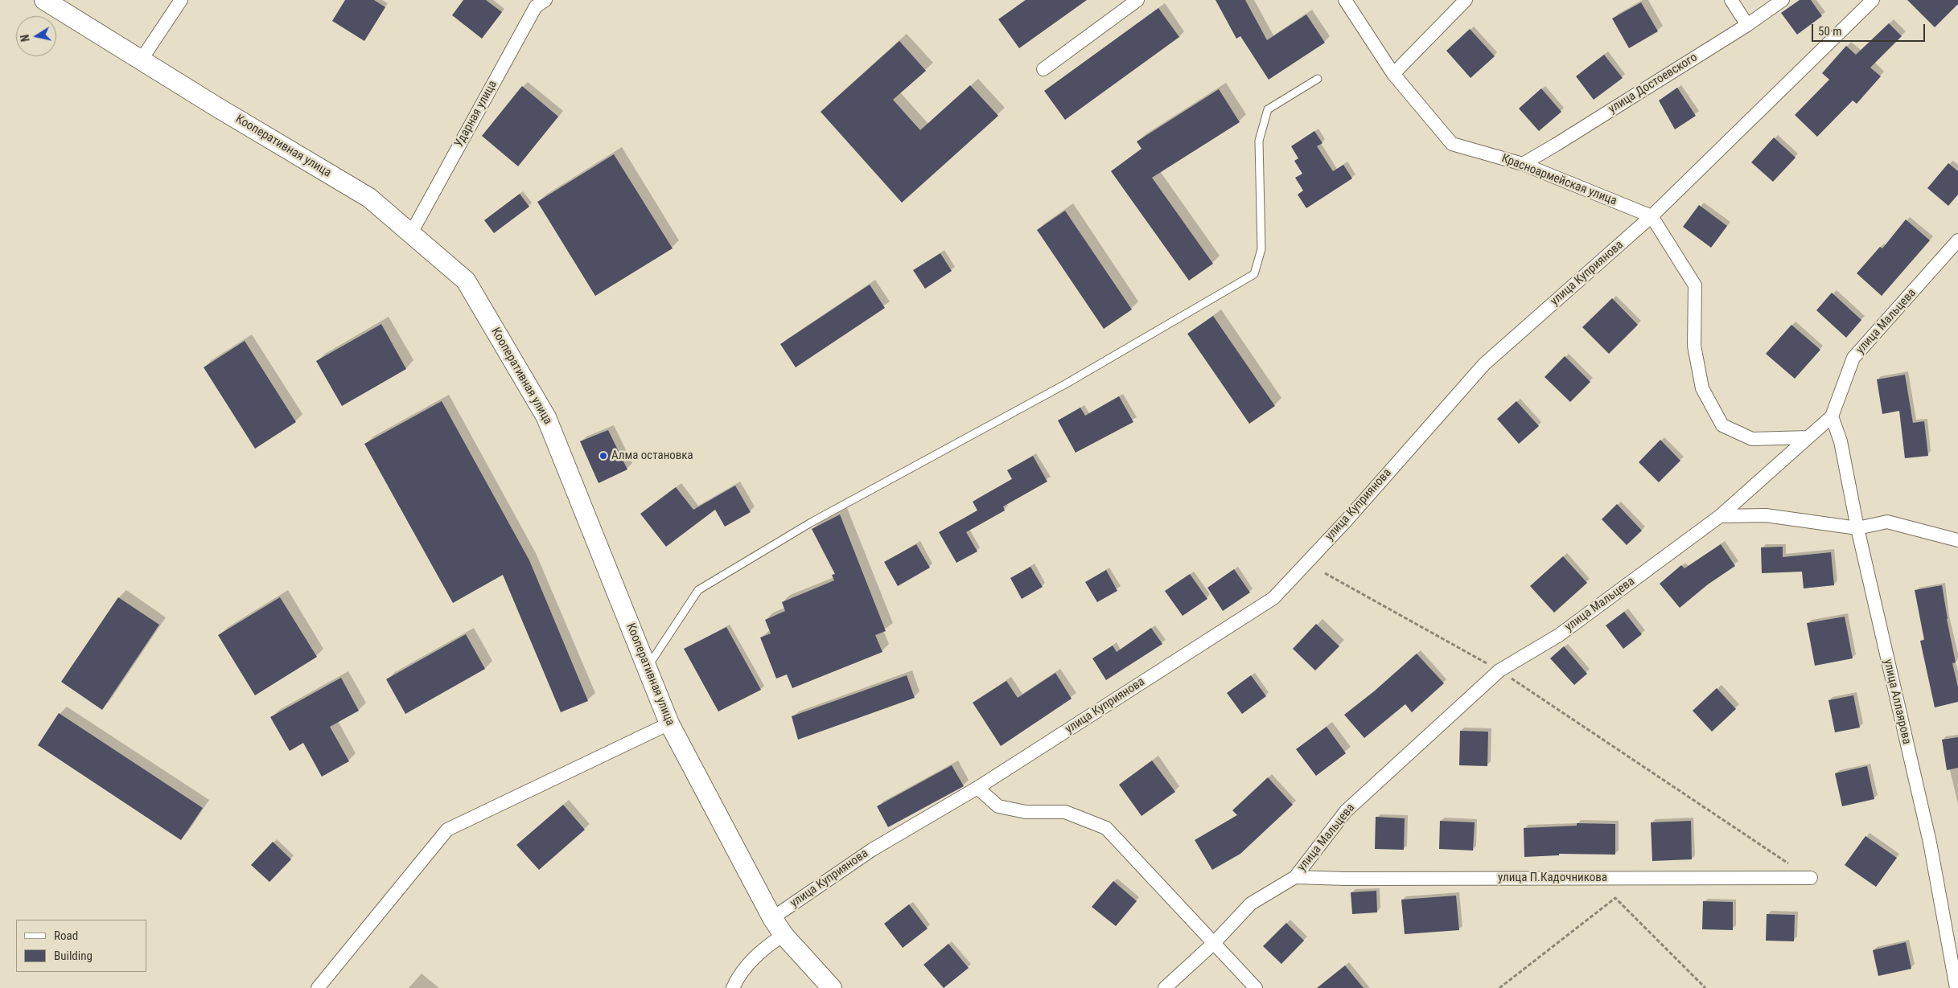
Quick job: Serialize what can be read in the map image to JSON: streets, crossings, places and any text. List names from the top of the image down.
{
  "streets": {
    "main road": ["Кооперативная улица"],
    "street": [
      "улица Достоевского",
      "Ударная улица",
      "Красноармейская улица",
      "улица Куприянова",
      "улица Мальцева",
      "улица Аллаярова",
      "улица П.Кадочникова"
    ]
  },
  "crossings": [
    ["улица Достоевского", "Красноармейская улица"],
    ["Ударная улица", "Кооперативная улица"],
    ["Кооперативная улица", "улица Куприянова"],
    ["Красноармейская улица", "улица Куприянова"],
    ["улица Мальцева", "улица Аллаярова"],
    ["улица Мальцева", "улица П.Кадочникова"]
  ],
  "places": ["Алма остановка"],
  "legend": ["Road", "Building"],
  "scale_bar": "50 m",
  "north": "left"
}
